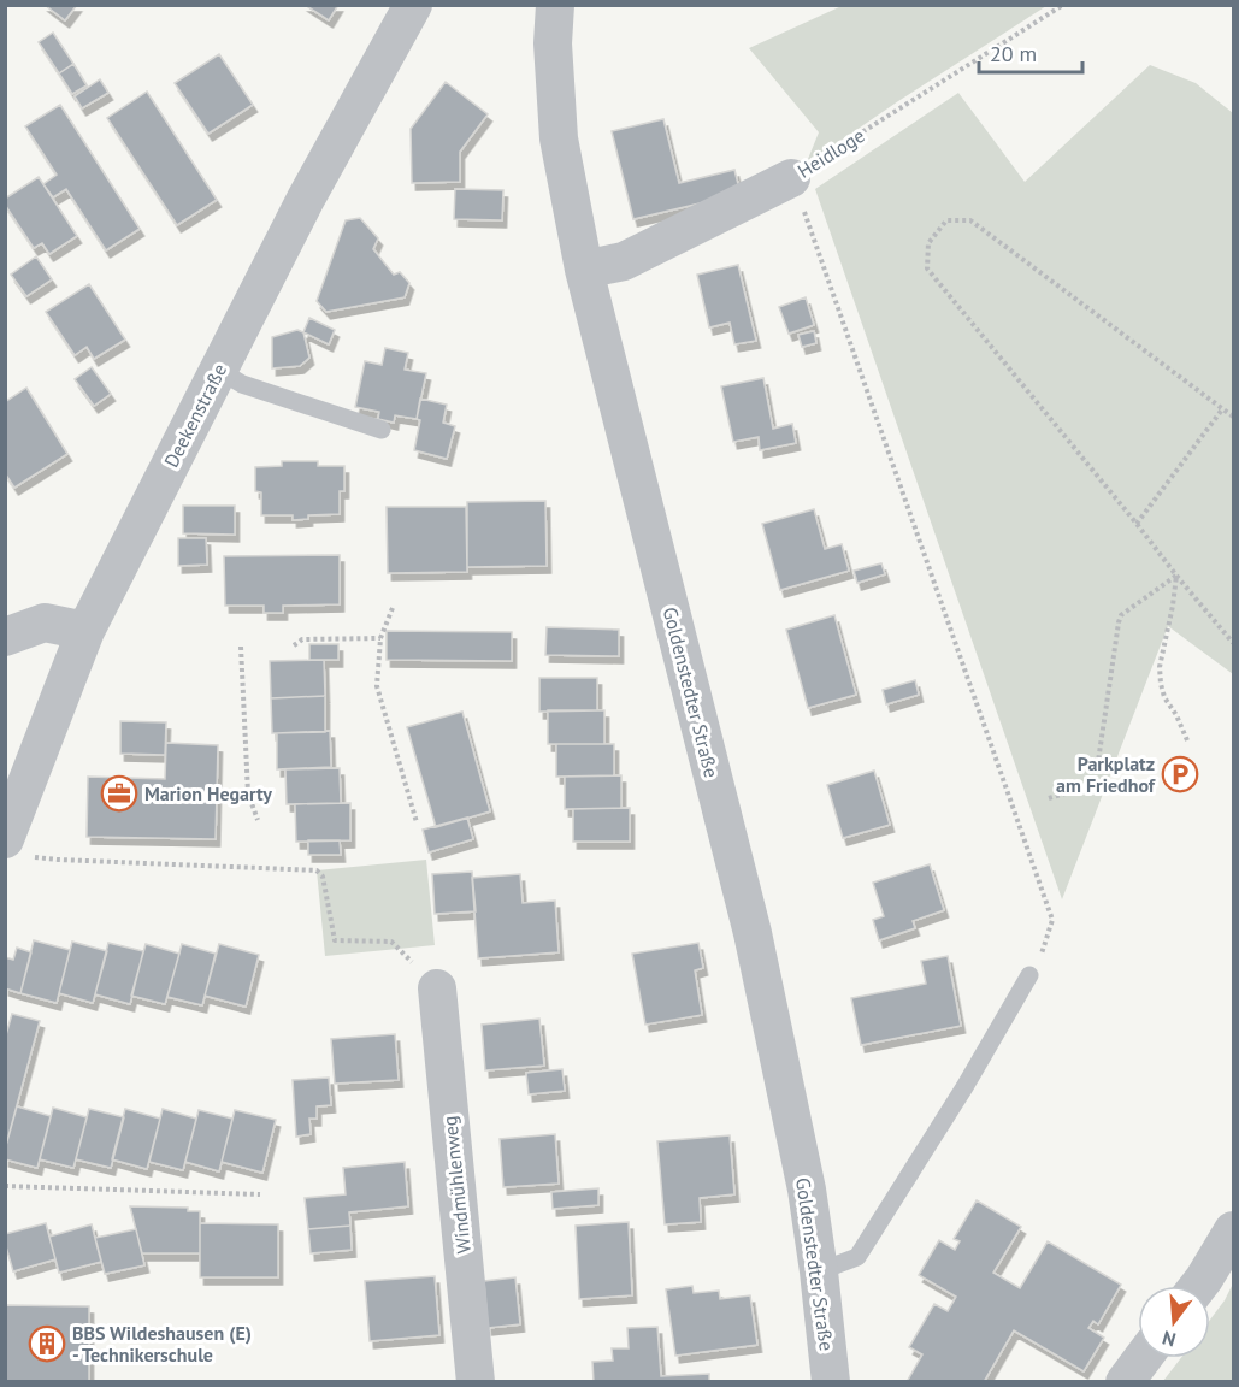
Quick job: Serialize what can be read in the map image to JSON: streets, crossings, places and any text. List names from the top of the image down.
{
  "streets": {
    "street": [
      "Heidloge",
      "Deekenstraße",
      "Goldenstedter Straße",
      "Windmühlenweg"
    ]
  },
  "crossings": [
    ["Heidloge", "Goldenstedter Straße"]
  ],
  "places": {
    "parking": ["Parkplatz am Friedhof"],
    "office": ["Marion Hegarty"],
    "building": ["BBS Wildeshausen (E) - Technikerschule"]
  },
  "scale_bar": "20 m",
  "north": "bottom"
}
